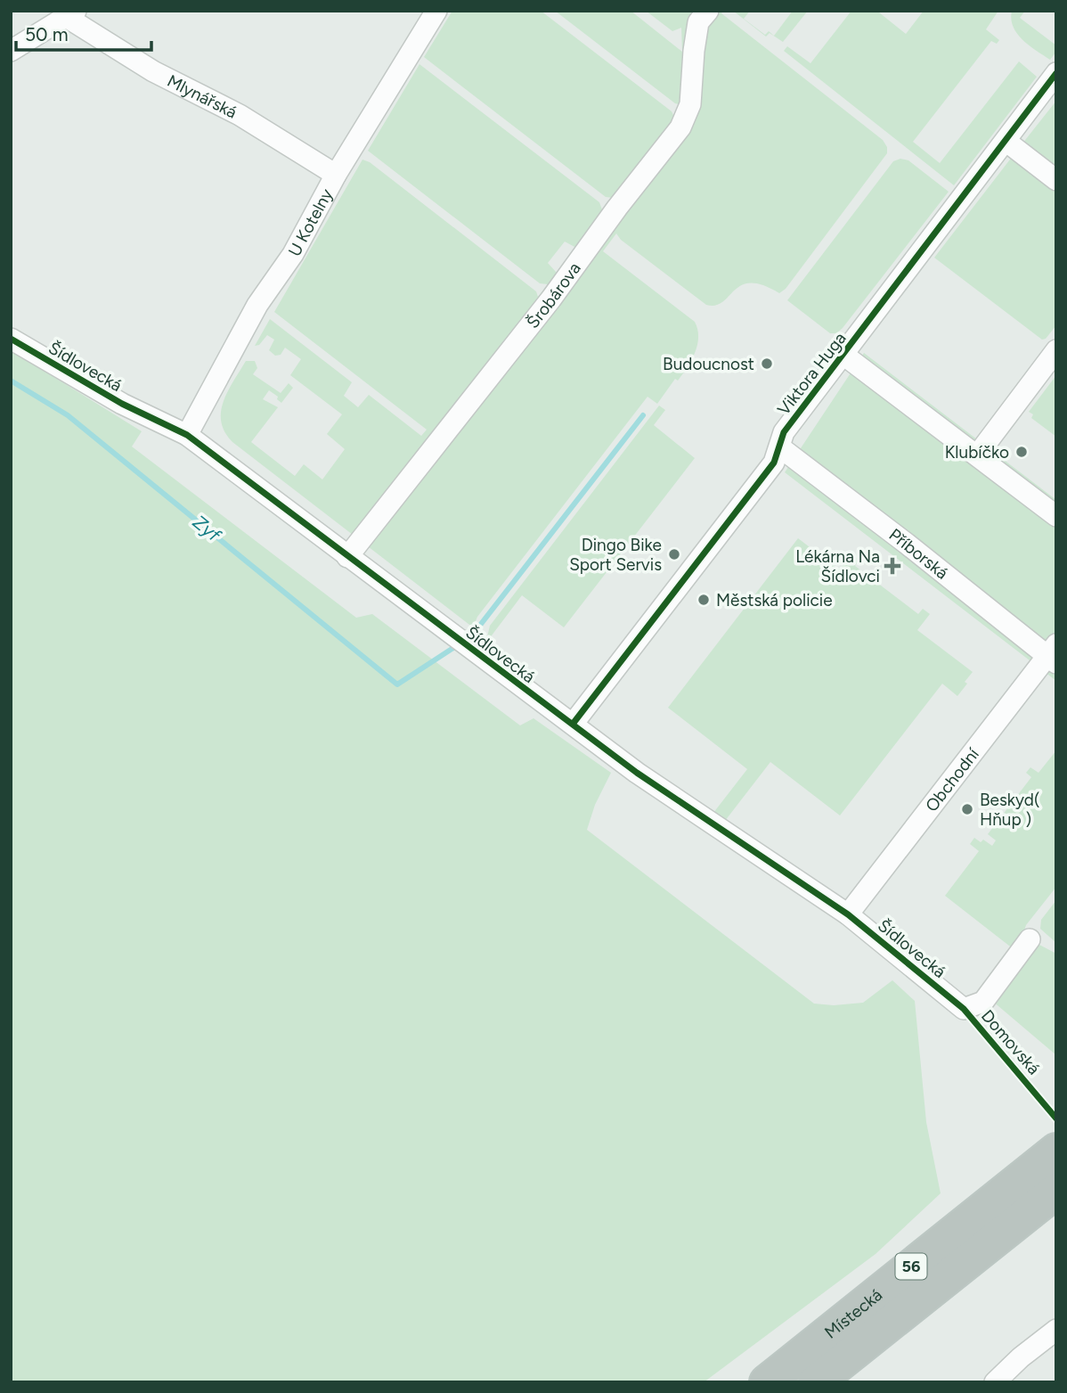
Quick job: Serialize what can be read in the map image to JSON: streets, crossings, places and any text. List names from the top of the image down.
{
  "streets": {
    "highway": ["56", "Místecká"],
    "street": [
      "Mlynářská",
      "U Kotelny",
      "Šrobárova",
      "Šídlovecká",
      "Viktora Huga",
      "Příborská",
      "Obchodní"
    ],
    "cycle path": ["Domovská"]
  },
  "crossings": [
    ["Mlynářská", "U Kotelny"],
    ["U Kotelny", "Šídlovecká"],
    ["Šrobárova", "Šídlovecká"],
    ["Šídlovecká", "Viktora Huga"],
    ["Šídlovecká", "Obchodní"],
    ["Viktora Huga", "Příborská"],
    ["Příborská", "Obchodní"]
  ],
  "water": ["Zyf"],
  "places": {
    "other": [
      "Budoucnost",
      "Klubíčko",
      "Dingo Bike Sport Servis",
      "Městská policie",
      "Beskyd( Hňup )"
    ],
    "health": ["Lékárna Na Šídlovci"]
  },
  "scale_bar": "50 m"
}
